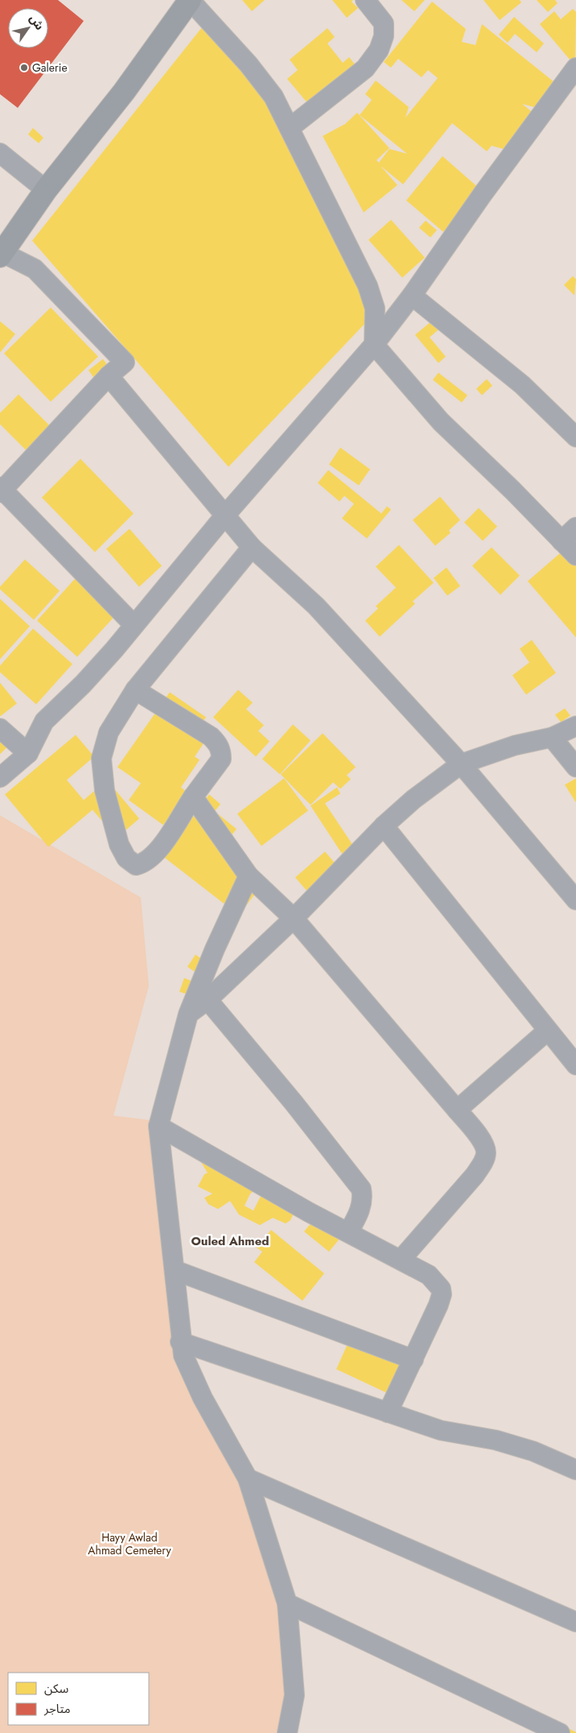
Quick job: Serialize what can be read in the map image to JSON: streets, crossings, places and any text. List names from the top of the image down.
{
  "districts": ["Ouled Ahmed"],
  "parks": ["Hayy Awlad Ahmad Cemetery"],
  "places": ["Galerie"],
  "legend": ["سكن", "متاجر"],
  "north": "top right"
}
